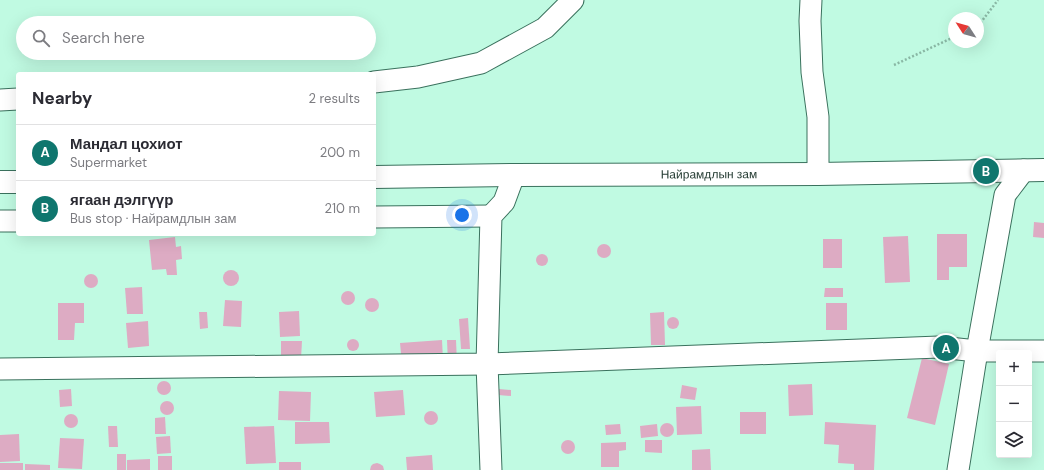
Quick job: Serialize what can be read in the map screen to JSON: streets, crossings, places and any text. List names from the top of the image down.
{
  "streets": {
    "main road": ["Найрамдлын зам"]
  },
  "north": "top left",
  "page": {
    "search": "Search here",
    "heading": ["Nearby", "2 results"],
    "list": [
      {
        "mark": "A",
        "name": "Мандал цохиот",
        "note": "Supermarket",
        "value": "200 m"
      },
      {
        "mark": "B",
        "name": "ягаан дэлгүүр",
        "note": "Bus stop · Найрамдлын зам",
        "value": "210 m"
      }
    ],
    "pins": ["B", "A"],
    "map_buttons": ["+", "−"]
  }
}
